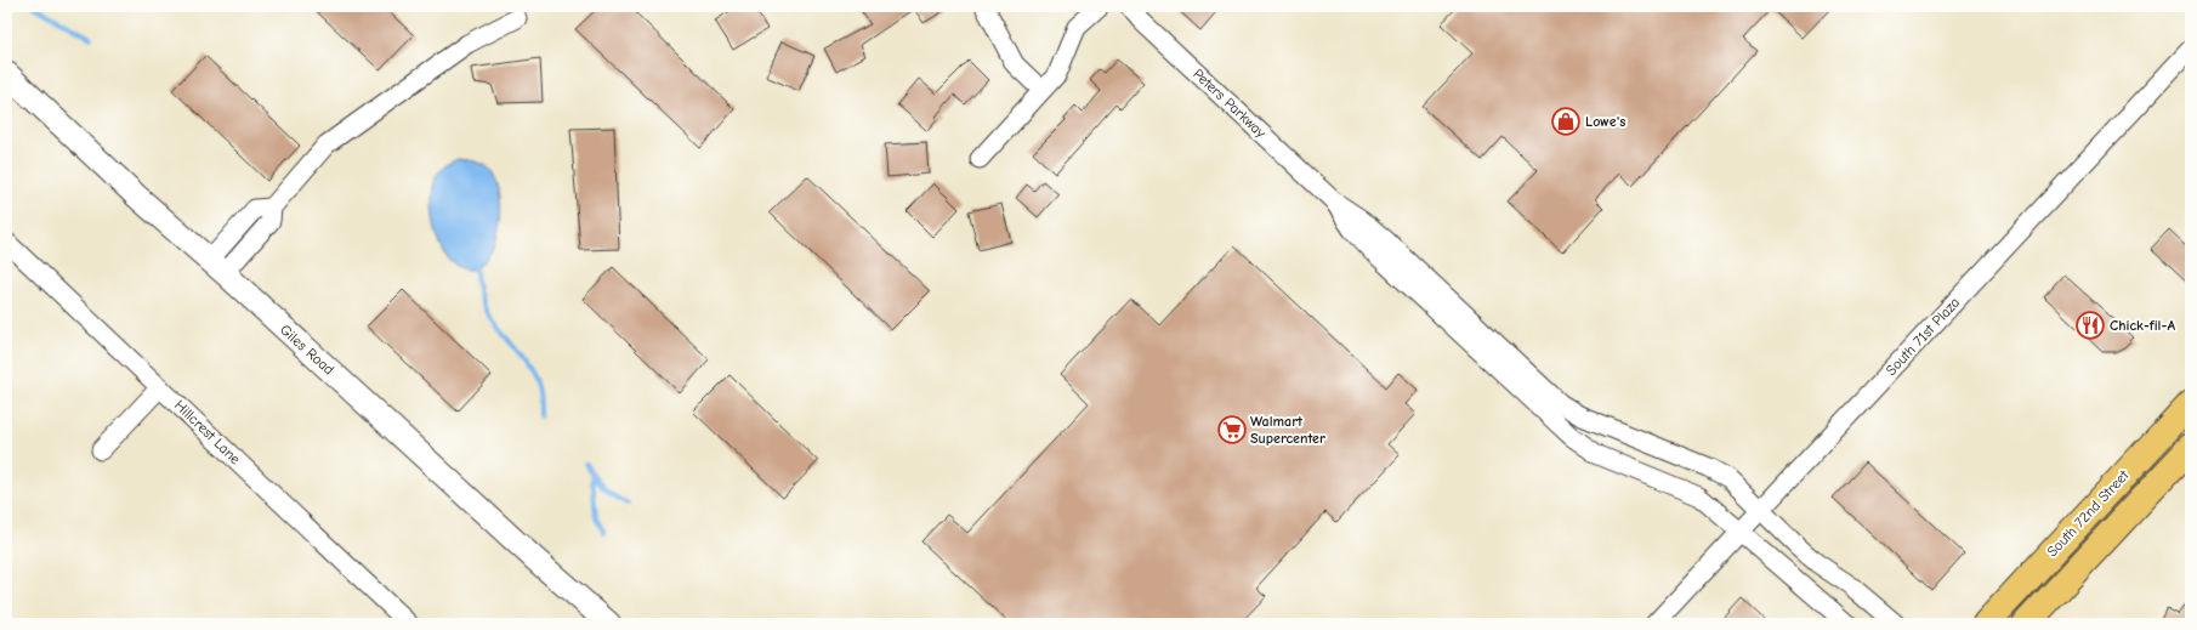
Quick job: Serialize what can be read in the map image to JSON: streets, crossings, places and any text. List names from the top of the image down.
{
  "streets": {
    "main road": ["South 72nd Street"],
    "street": [
      "Peters Parkway",
      "South 71st Plaza",
      "Giles Road",
      "Hillcrest Lane"
    ]
  },
  "places": {
    "shop": ["Lowe's"],
    "restaurant": ["Chick-fil-A"],
    "supermarket": ["Walmart Supercenter"]
  }
}
